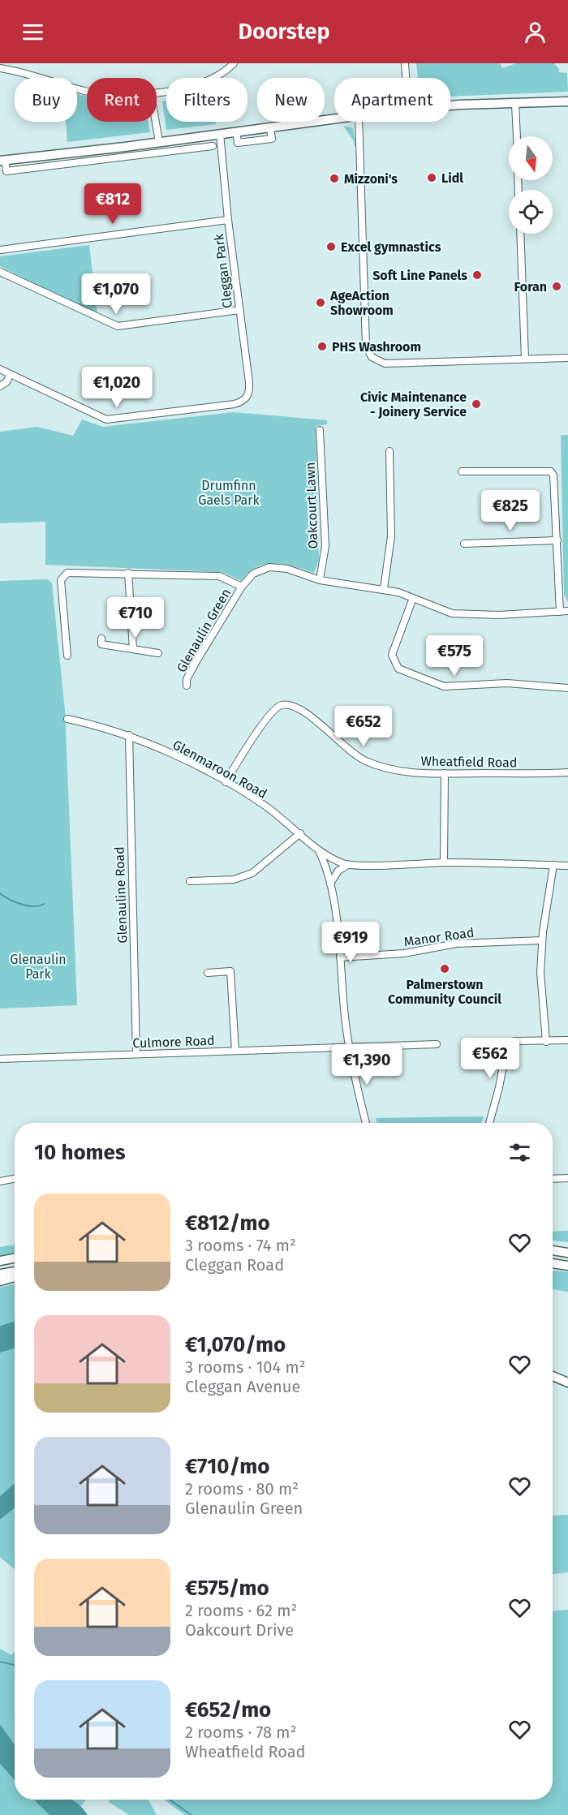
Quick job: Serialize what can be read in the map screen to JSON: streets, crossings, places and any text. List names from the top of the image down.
{
  "streets": {
    "street": [
      "Cleggan Park",
      "Oakcourt Lawn",
      "Glenaulin Green",
      "Wheatfield Road",
      "Glenmaroon Road",
      "Glenauline Road",
      "Manor Road",
      "Culmore Road"
    ]
  },
  "crossings": [
    ["Oakcourt Lawn", "Glenaulin Green"],
    ["Wheatfield Road", "Glenmaroon Road"],
    ["Glenmaroon Road", "Glenauline Road"],
    ["Glenauline Road", "Culmore Road"]
  ],
  "parks": ["Drumfinn Gaels Park", "Glenaulin Park"],
  "places": [
    "Lidl",
    "Mizzoni's",
    "Excel gymnastics",
    "Soft Line Panels",
    "Foran",
    "AgeAction Showroom",
    "PHS Washroom",
    "Civic Maintenance - Joinery Service",
    "Palmerstown Community Council"
  ],
  "north": "bottom",
  "page": {
    "header": "Doorstep",
    "chip": [
      "Buy",
      "Rent",
      "Filters",
      "New",
      "Apartment"
    ],
    "price": [
      "€812",
      "€1,070",
      "€1,020",
      "€825",
      "€710",
      "€575",
      "€652",
      "€919",
      "€562",
      "€1,390"
    ],
    "heading": "10 homes",
    "list": [
      {
        "name": "€812/mo",
        "note": "3 rooms · 74 m² · Cleggan Road"
      },
      {
        "name": "€1,070/mo",
        "note": "3 rooms · 104 m² · Cleggan Avenue"
      },
      {
        "name": "€710/mo",
        "note": "2 rooms · 80 m² · Glenaulin Green"
      },
      {
        "name": "€575/mo",
        "note": "2 rooms · 62 m² · Oakcourt Drive"
      },
      {
        "name": "€652/mo",
        "note": "2 rooms · 78 m² · Wheatfield Road"
      }
    ]
  }
}
